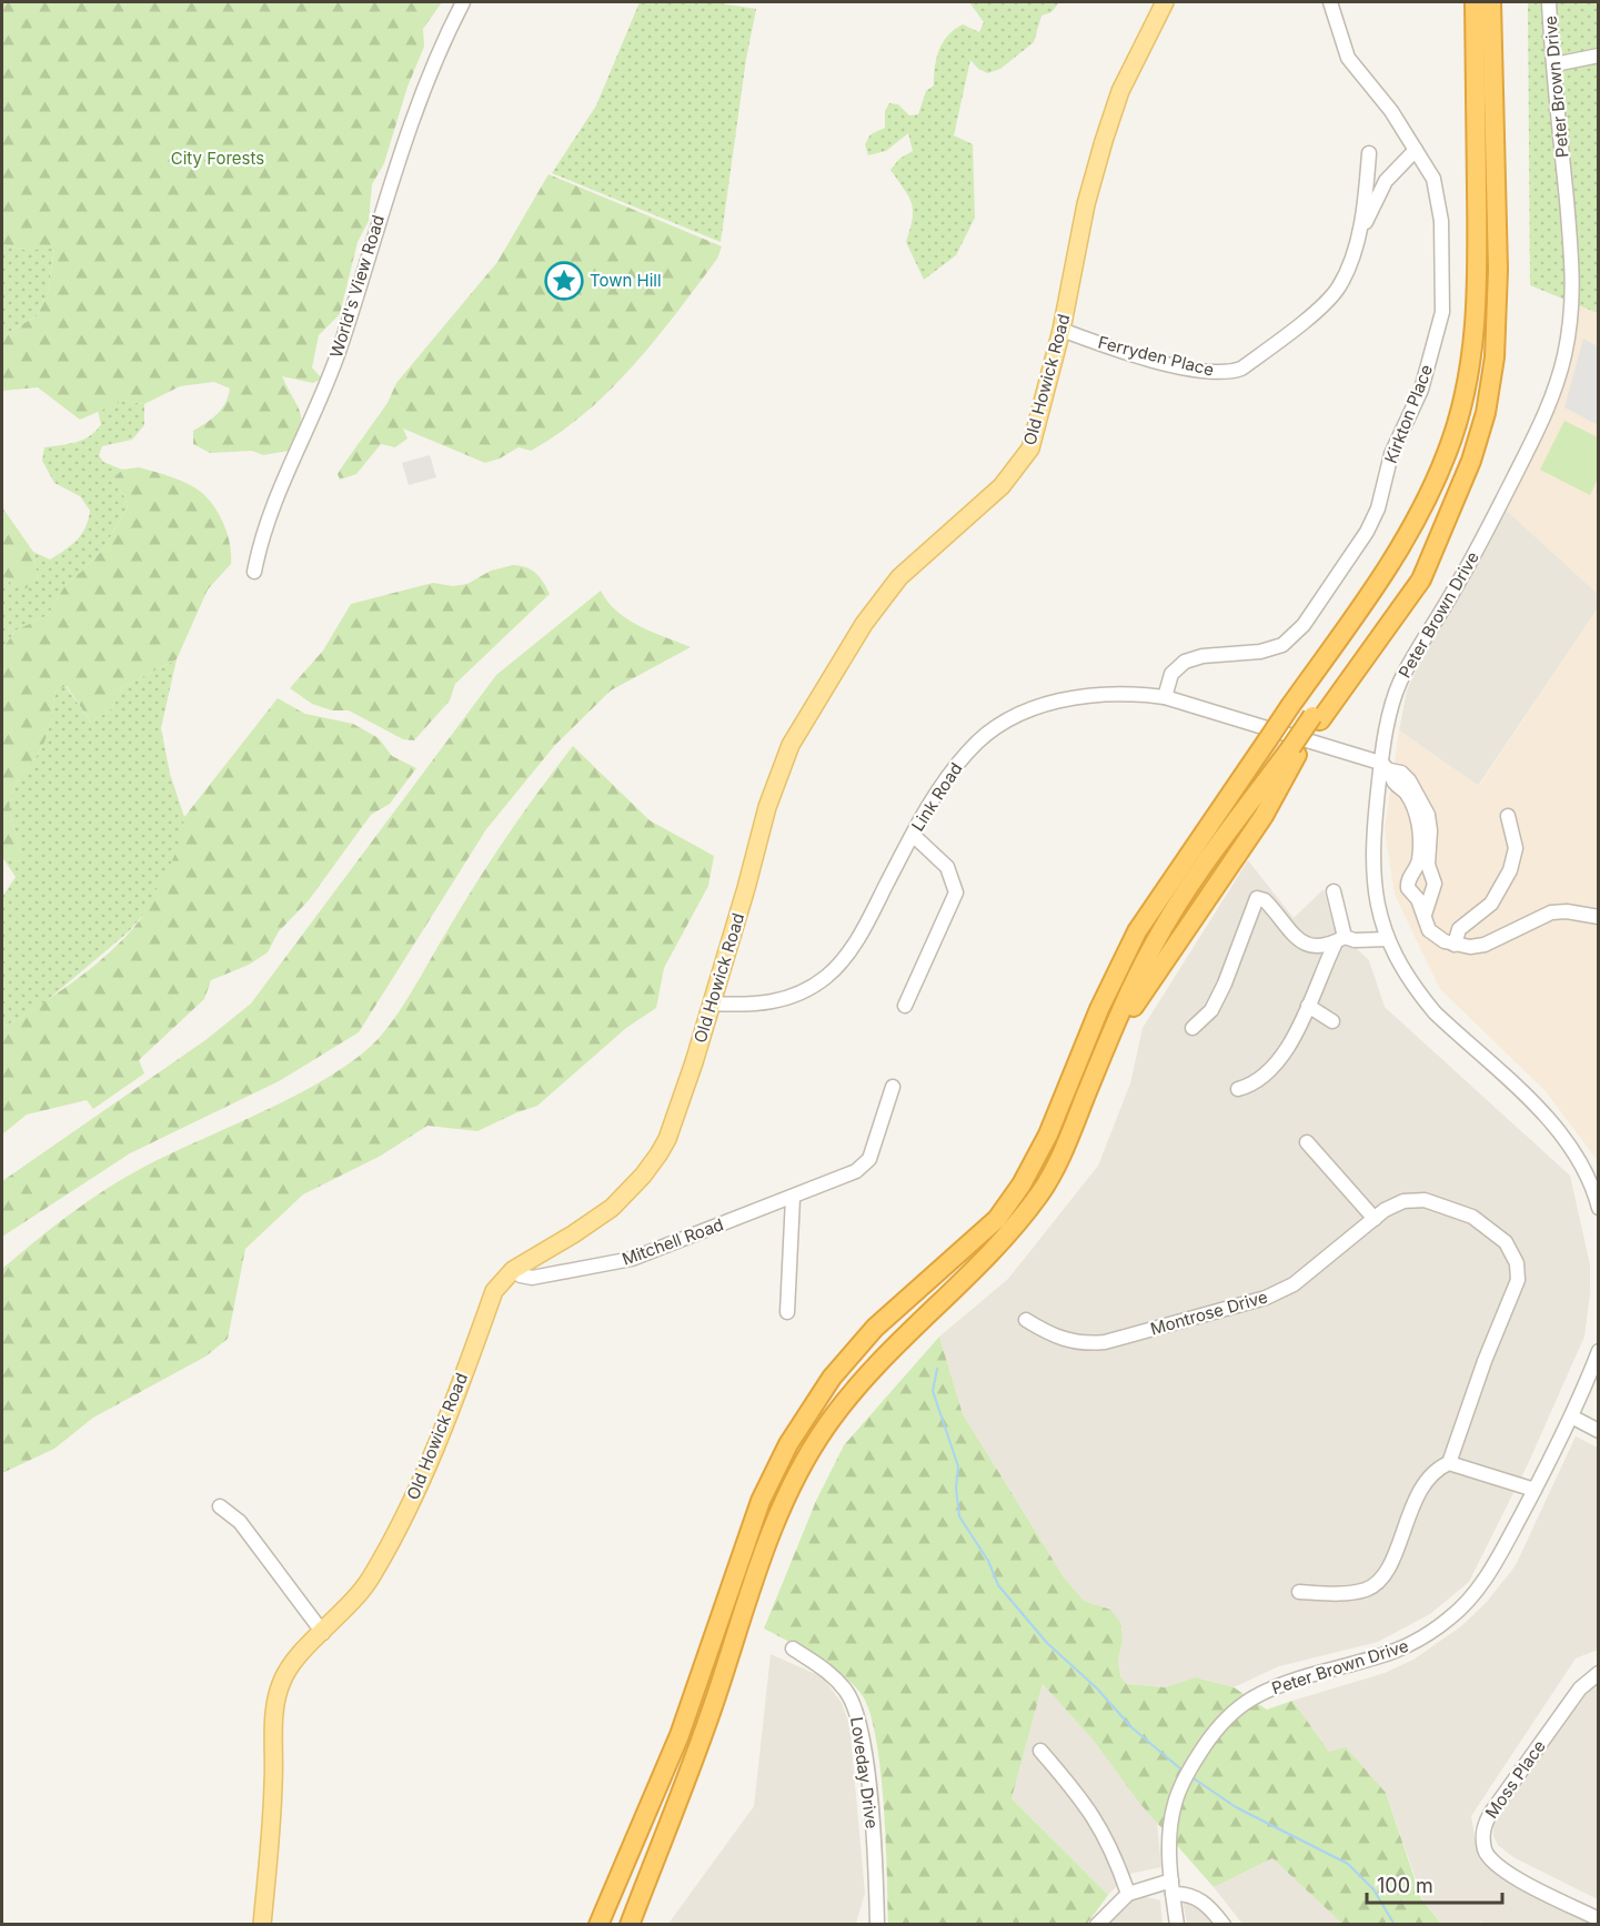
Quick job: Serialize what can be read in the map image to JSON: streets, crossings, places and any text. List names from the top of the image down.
{
  "streets": {
    "main road": ["Old Howick Road"],
    "street": [
      "Peter Brown Drive",
      "World's View Road",
      "Ferryden Place",
      "Kirkton Place",
      "Link Road",
      "Mitchell Road",
      "Montrose Drive",
      "Loveday Drive",
      "Moss Place"
    ]
  },
  "crossings": [
    ["Peter Brown Drive", "Link Road"],
    ["Ferryden Place", "Old Howick Road"],
    ["Ferryden Place", "Kirkton Place"],
    ["Old Howick Road", "Link Road"],
    ["Old Howick Road", "Mitchell Road"],
    ["Kirkton Place", "Link Road"]
  ],
  "parks": ["City Forests"],
  "places": {
    "place": ["Town Hill"]
  },
  "scale_bar": "100 m"
}
